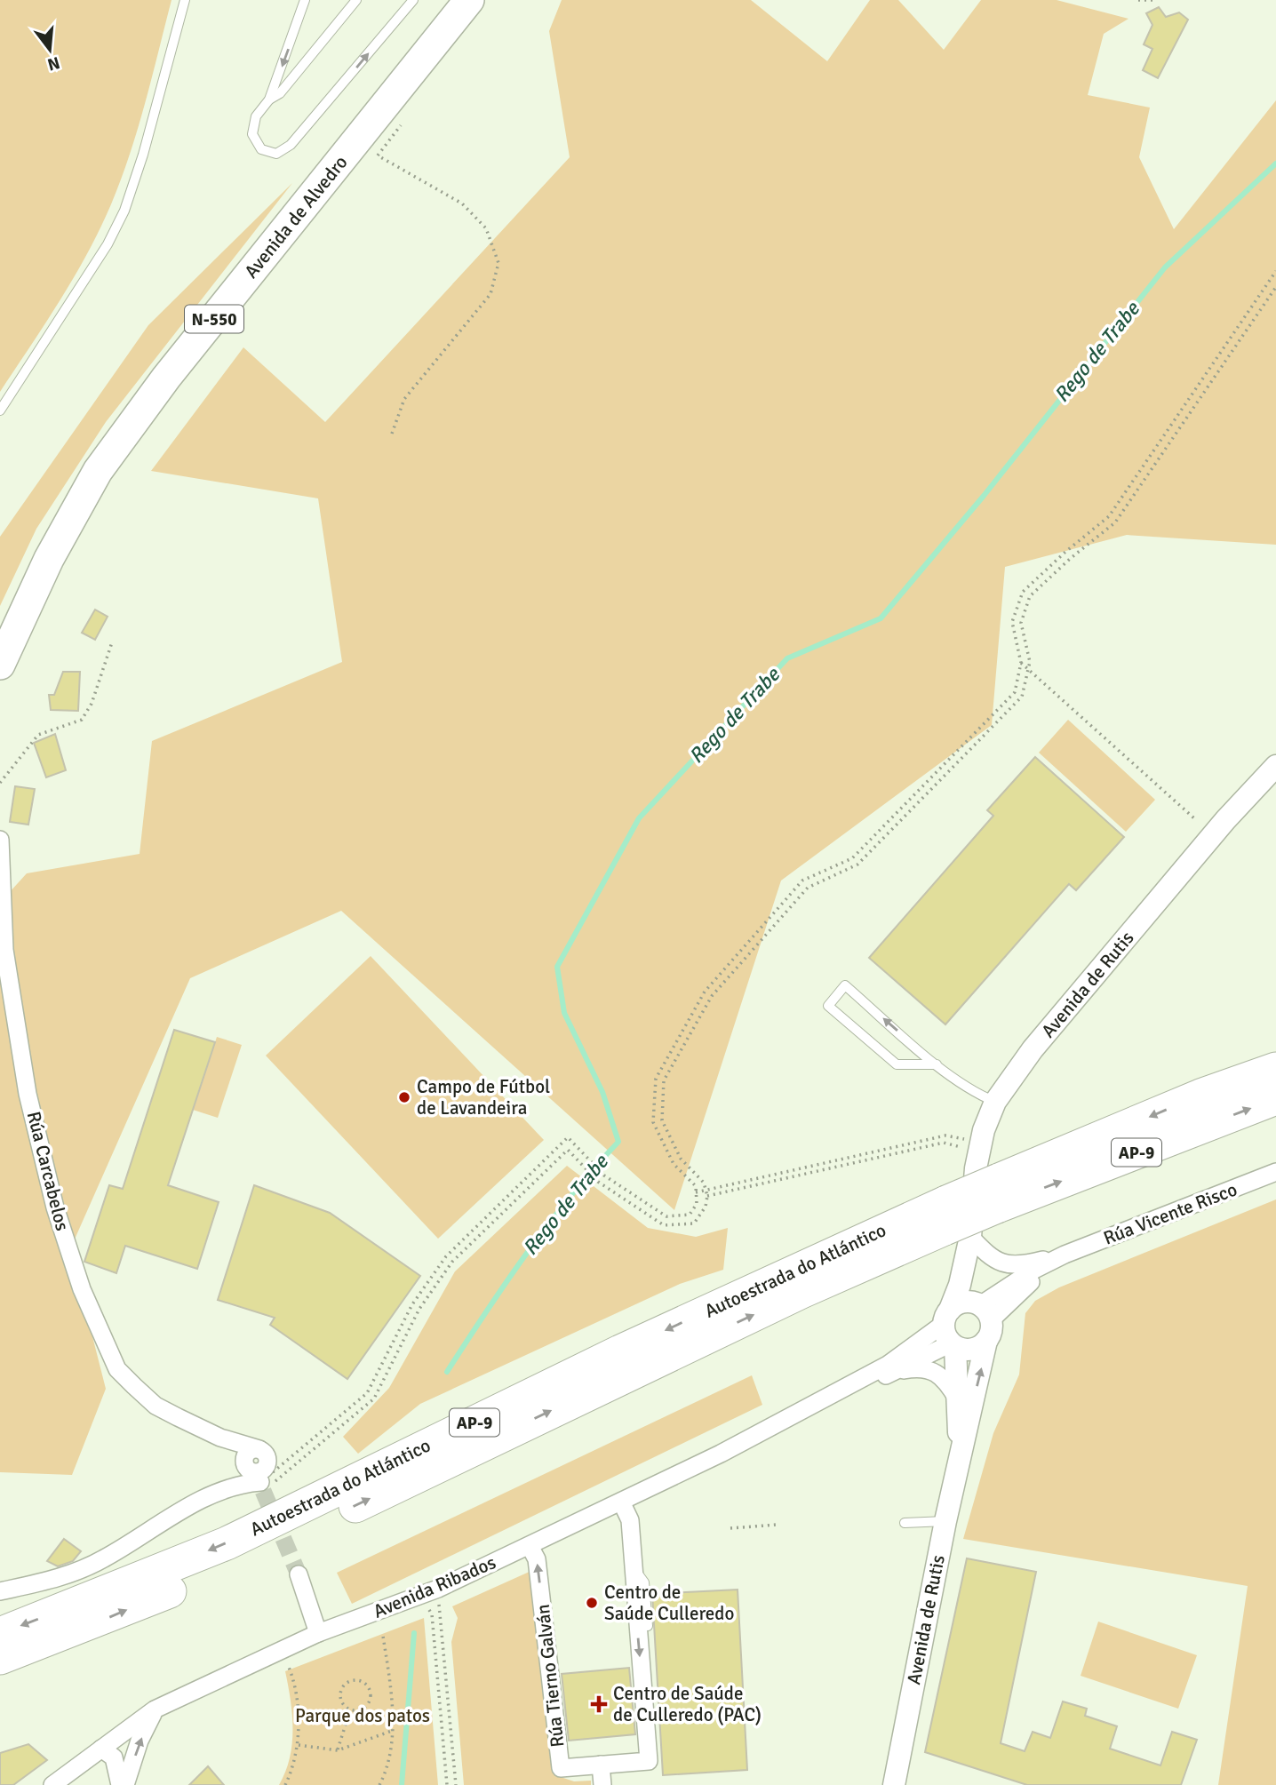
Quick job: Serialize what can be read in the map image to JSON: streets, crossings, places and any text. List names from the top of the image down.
{
  "streets": {
    "highway": [
      "Avenida de Alvedro",
      "N-550",
      "AP-9",
      "Autoestrada do Atlántico"
    ],
    "street": [
      "Avenida de Rutis",
      "Rúa Carcabelos",
      "Rúa Vicente Risco",
      "Avenida Ribados",
      "Rúa Tierno Galván"
    ]
  },
  "crossings": [
    ["Avenida de Rutis", "AP-9"],
    ["Avenida de Rutis", "Rúa Vicente Risco"],
    ["Avenida de Rutis", "Autoestrada do Atlántico"],
    ["Avenida de Rutis", "Avenida Ribados"],
    ["AP-9", "Autoestrada do Atlántico"],
    ["Avenida Ribados", "Rúa Tierno Galván"]
  ],
  "water": ["Rego de Trabe"],
  "parks": ["Parque dos patos"],
  "places": {
    "other": ["Campo de Fútbol de Lavandeira", "Centro de Saúde Culleredo"],
    "health": ["Centro de Saúde de Culleredo (PAC)"]
  },
  "north": "bottom"
}
